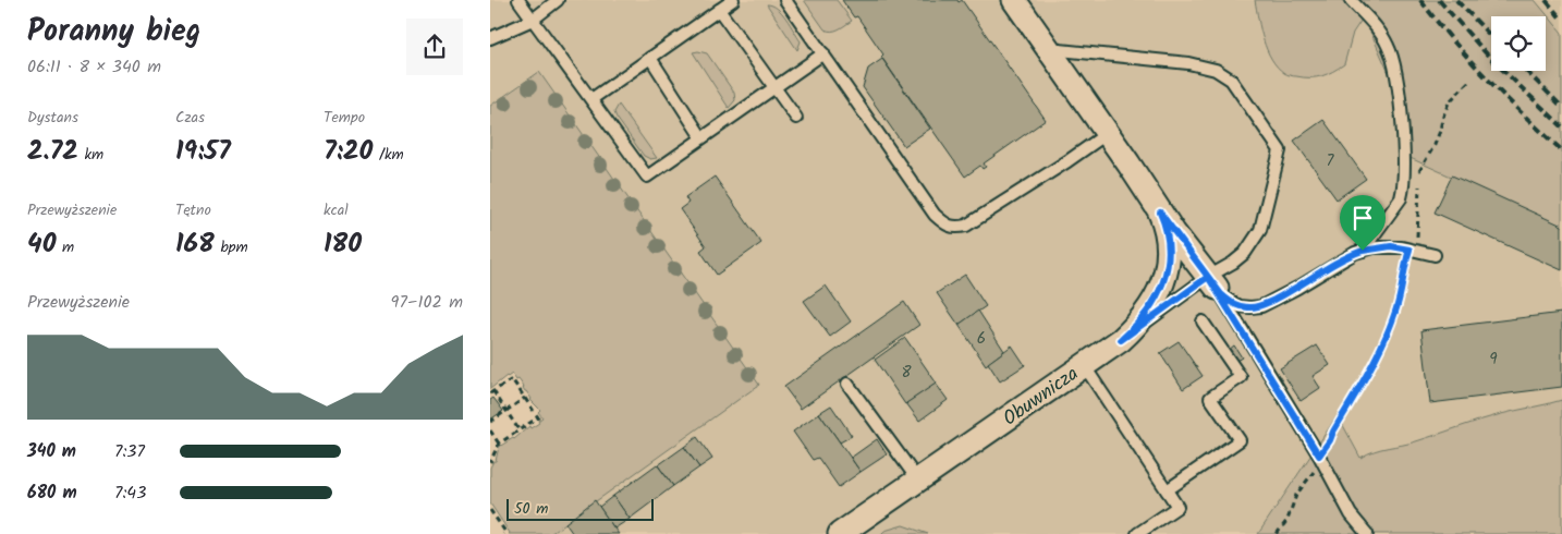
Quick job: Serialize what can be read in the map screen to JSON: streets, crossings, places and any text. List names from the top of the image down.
{
  "streets": {
    "street": ["Obuwnicza"]
  },
  "house_numbers": [
    "7",
    "6",
    "9",
    "8"
  ],
  "scale_bar": "50 m",
  "page": {
    "heading": ["Poranny bieg", "06:11 · 8 × 340 m"],
    "stats": [
      ["Dystans", "2.72 km"],
      ["Czas", "19:57"],
      ["Tempo", "7:20 /km"],
      ["Przewyższenie", "40 m"],
      ["Tętno", "168 bpm"],
      ["kcal", "180"]
    ],
    "chart": ["Przewyższenie", "97–102 m"],
    "list": [
      {
        "name": "340 m",
        "note": "7:37"
      },
      {
        "name": "680 m",
        "note": "7:43"
      }
    ],
    "scale": "50 m"
  }
}
